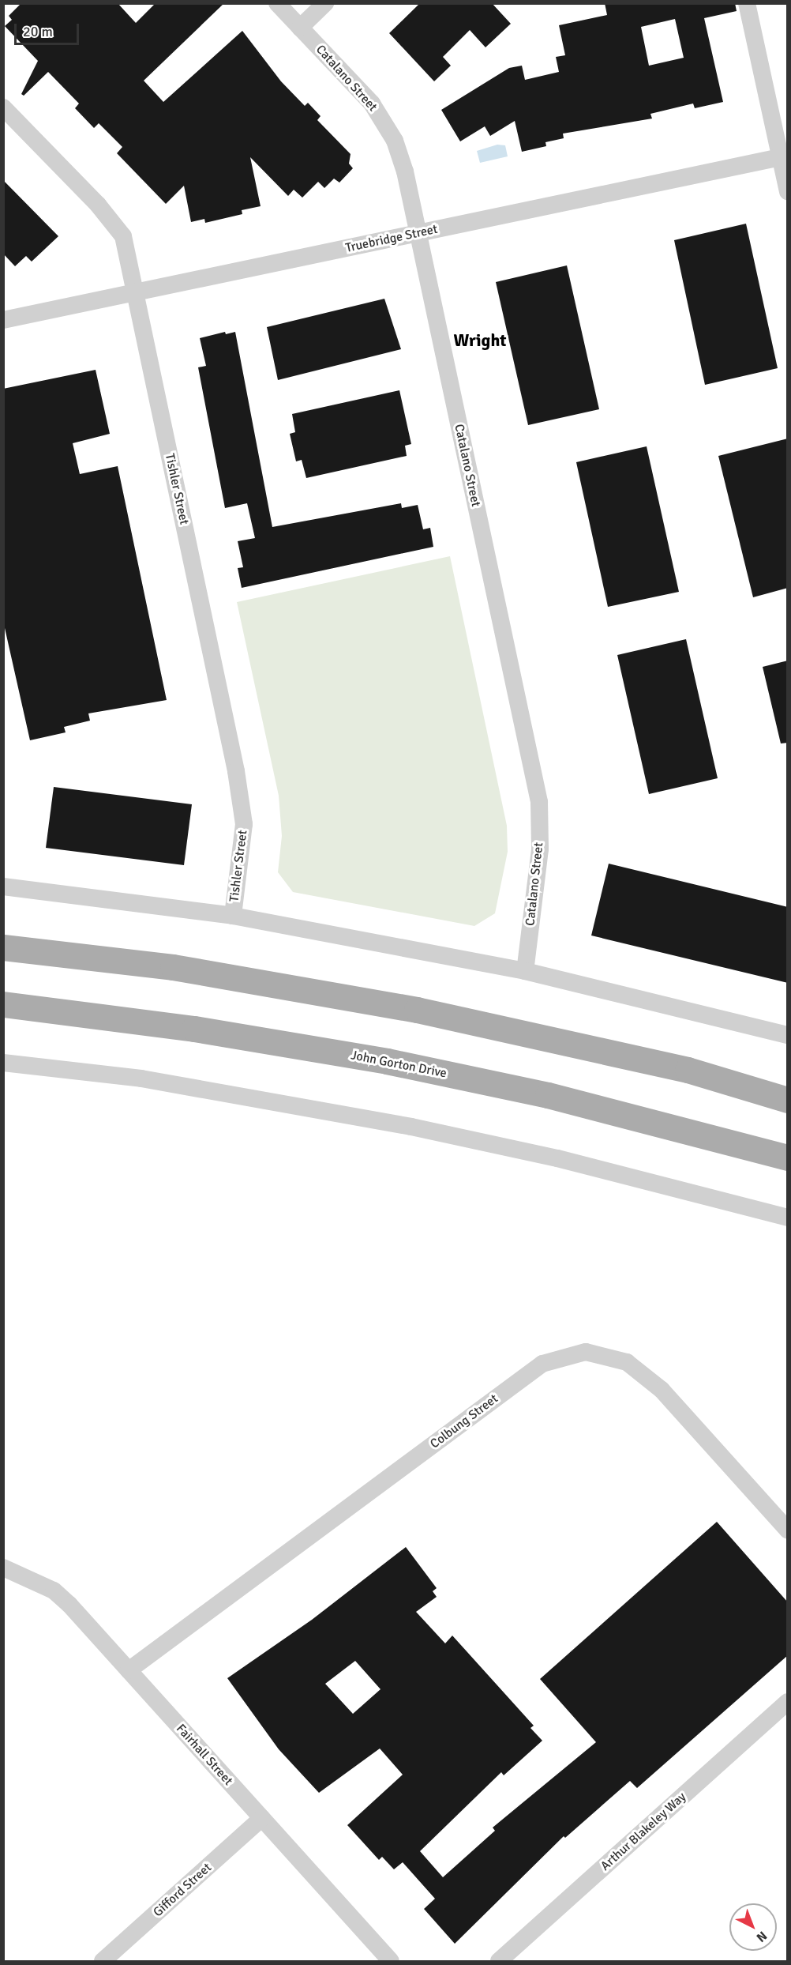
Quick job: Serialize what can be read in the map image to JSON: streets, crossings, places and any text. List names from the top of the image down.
{
  "streets": {
    "main road": ["John Gorton Drive"],
    "street": [
      "Catalano Street",
      "Truebridge Street",
      "Tishler Street",
      "Colbung Street",
      "Fairhall Street",
      "Arthur Blakeley Way",
      "Gifford Street"
    ]
  },
  "crossings": [
    ["Catalano Street", "Truebridge Street"],
    ["Truebridge Street", "Tishler Street"],
    ["Colbung Street", "Fairhall Street"],
    ["Fairhall Street", "Gifford Street"]
  ],
  "districts": ["Wright"],
  "scale_bar": "20 m",
  "north": "bottom right"
}
